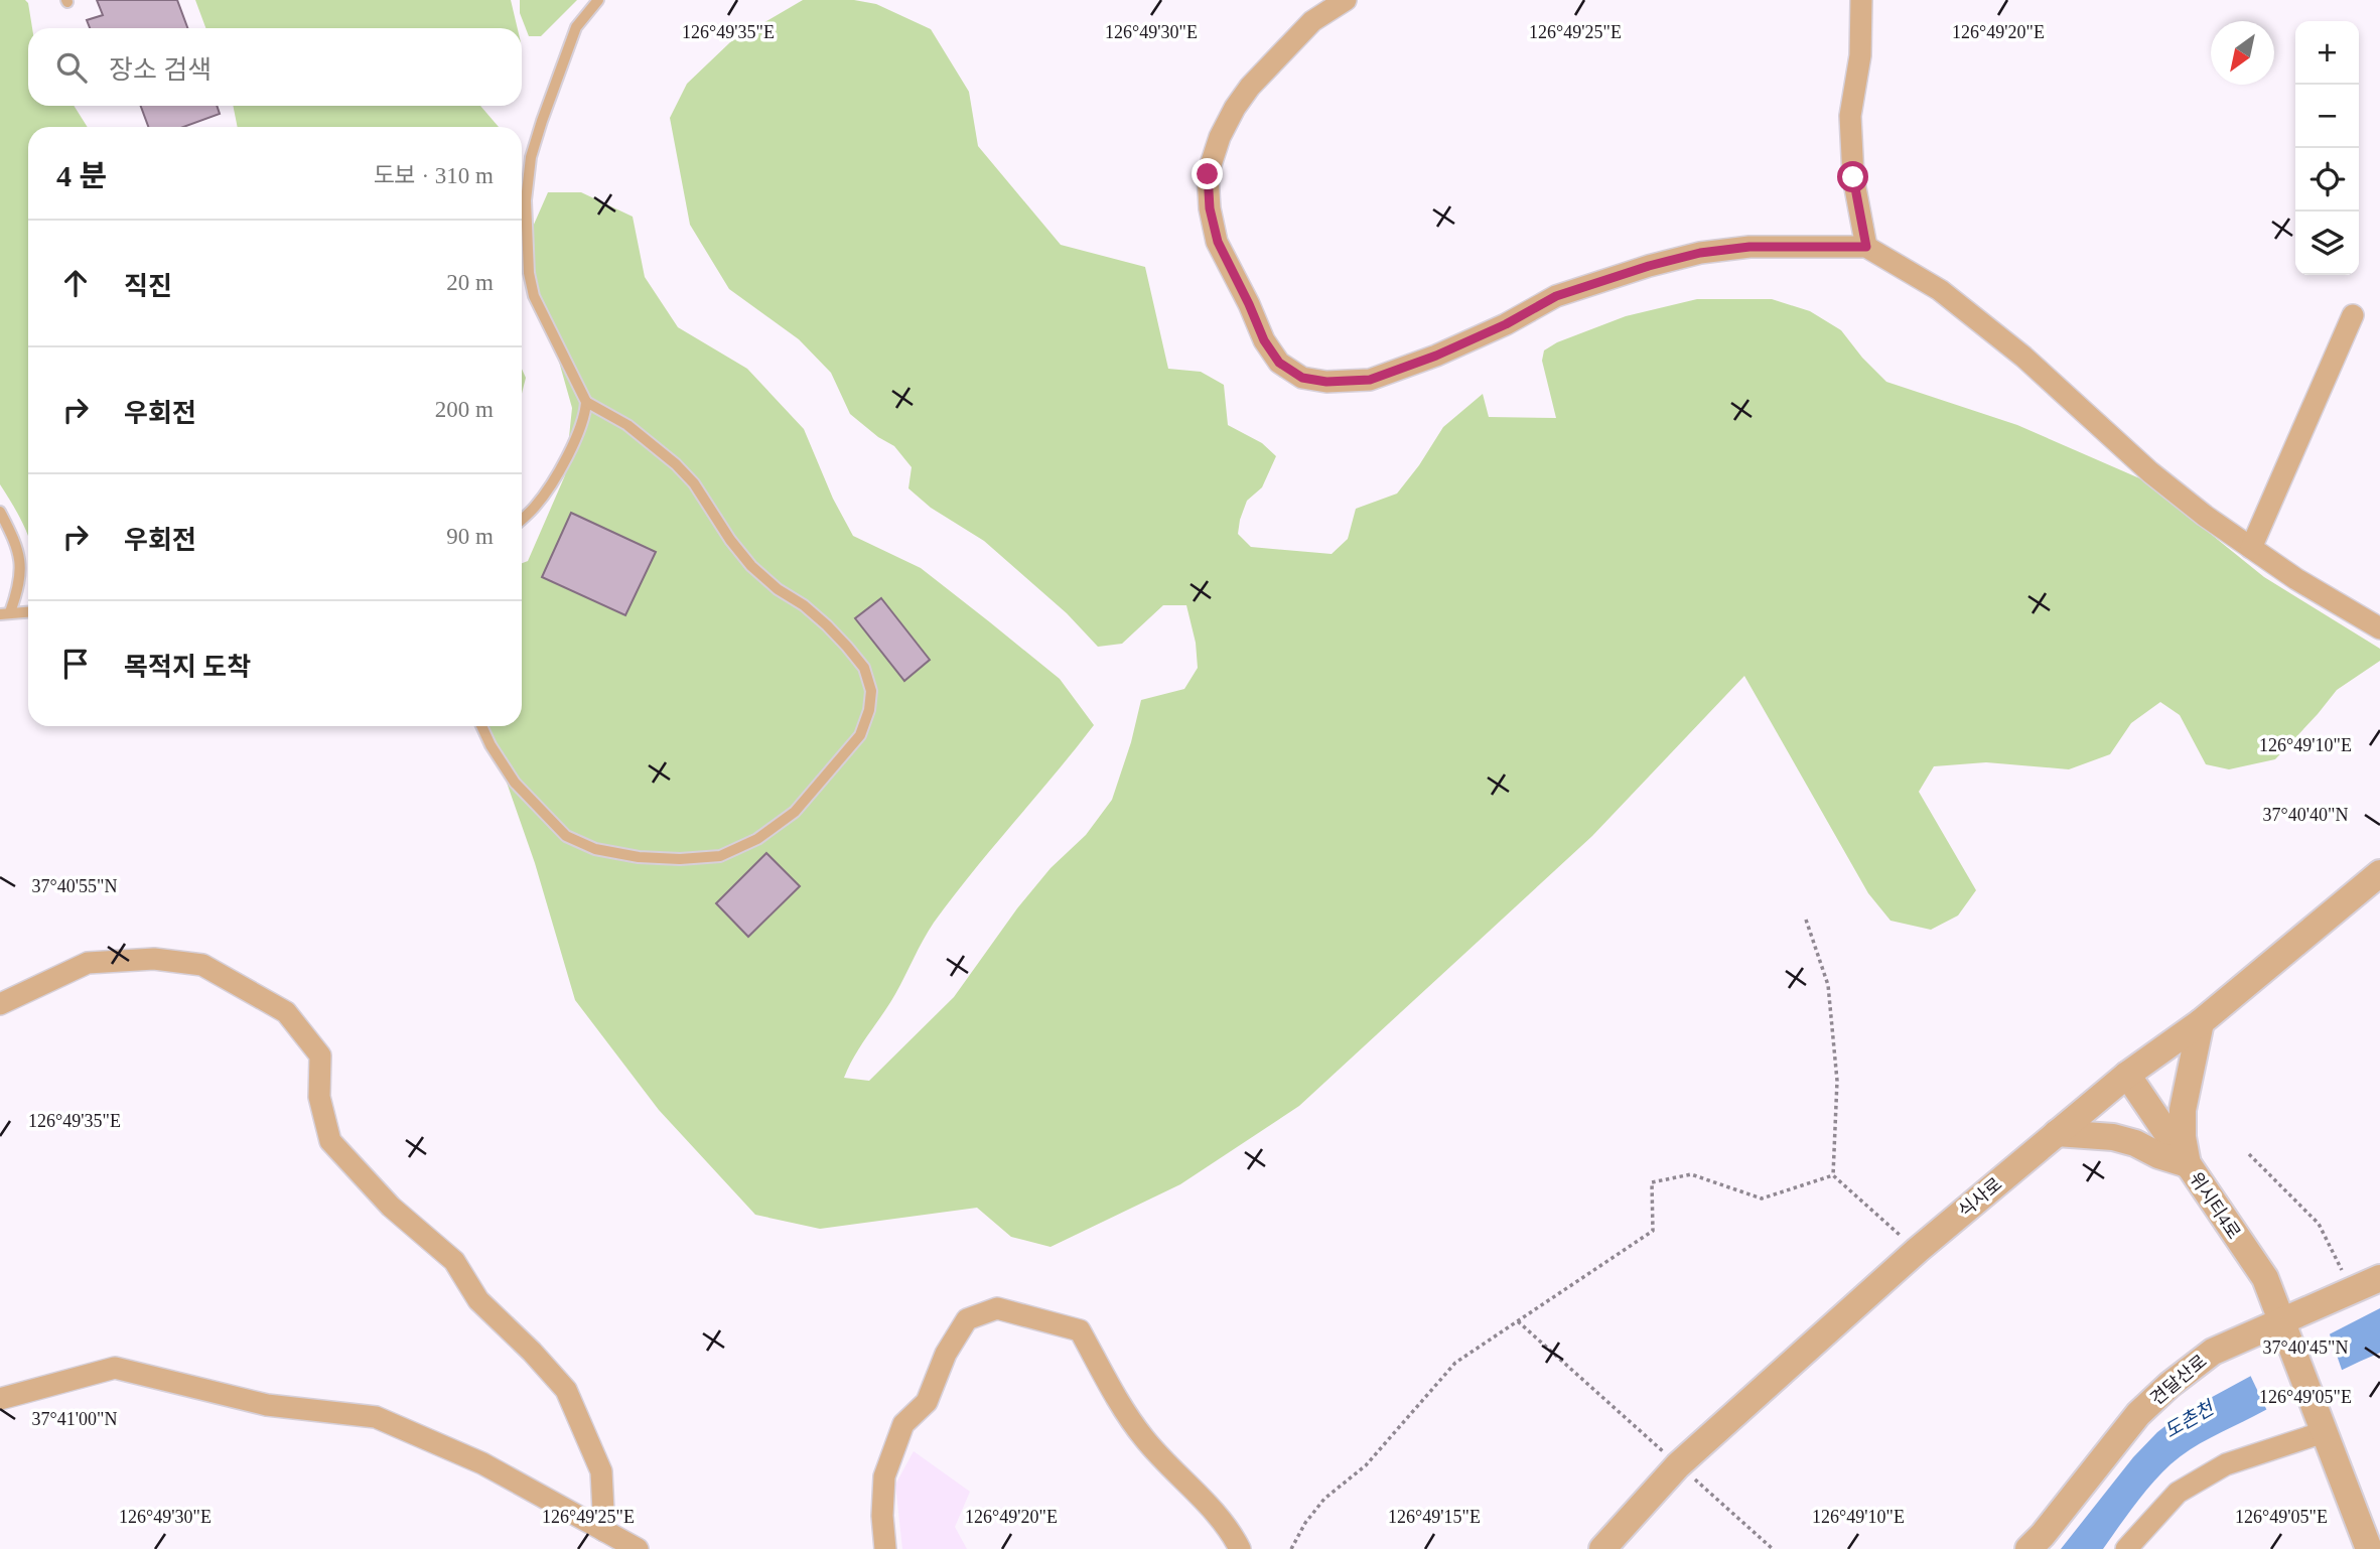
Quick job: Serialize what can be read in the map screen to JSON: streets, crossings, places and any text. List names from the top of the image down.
{
  "streets": {
    "street": ["식사로", "위시티4로", "견달산로"]
  },
  "crossings": [
    ["식사로", "위시티4로"],
    ["위시티4로", "견달산로"]
  ],
  "water": ["도촌천"],
  "north": "bottom left",
  "page": {
    "map_buttons": ["+", "−"],
    "search": "장소 검색",
    "heading": ["4 분", "도보 · 310 m"],
    "list": [
      ["직진", "20 m"],
      ["우회전", "200 m"],
      ["우회전", "90 m"],
      "목적지 도착"
    ]
  },
  "coordinates": [
    "126°49'35\"E",
    "126°49'30\"E",
    "126°49'25\"E",
    "126°49'20\"E",
    "126°49'10\"E",
    "37°40'40\"N",
    "37°40'55\"N",
    "37°40'45\"N",
    "126°49'05\"E",
    "37°41'00\"N",
    "126°49'15\"E"
  ]
}
